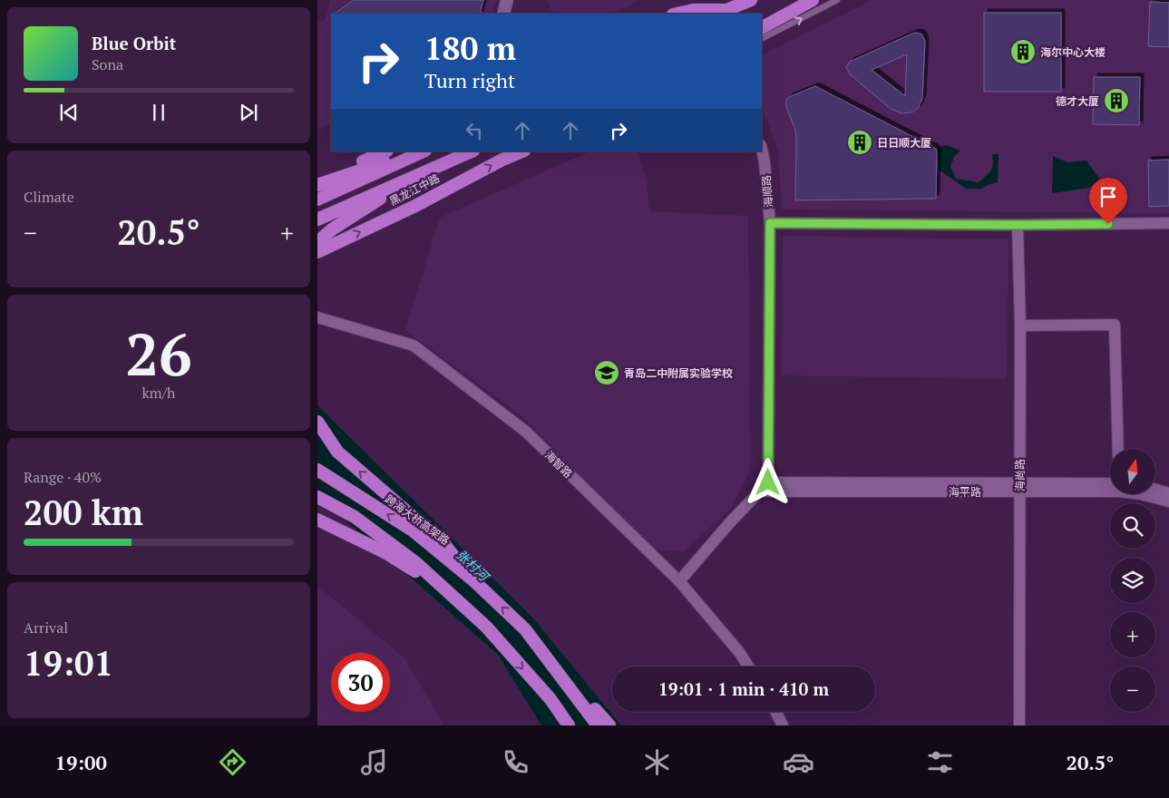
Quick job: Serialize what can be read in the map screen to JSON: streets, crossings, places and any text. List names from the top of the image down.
{
  "streets": {
    "highway": ["黑龙江中路", "跨海大桥高架路"],
    "street": [
      "海顺路",
      "海智路",
      "海尚路",
      "海平路"
    ]
  },
  "crossings": [
    ["海顺路", "海平路"],
    ["海尚路", "海平路"]
  ],
  "water": ["张村河"],
  "places": {
    "building": ["海尔中心大楼", "德才大厦", "日日顺大厦"],
    "school or university": ["青岛二中附属实验学校"]
  },
  "north": "top",
  "page": {
    "turn": ["180 m", "Turn right"],
    "song": ["Blue Orbit", "Sona"],
    "tile": [
      "Climate",
      ["26", "km/h"],
      ["Range · 40%", "200 km"],
      ["Arrival", "19:01"]
    ],
    "heat": ["−", "20.5°", "+"],
    "map_buttons": ["+", "−"],
    "limit": "30",
    "trip": "19:01 · 1 min · 410 m",
    "tabs": ["19:00", "20.5°"]
  }
}
